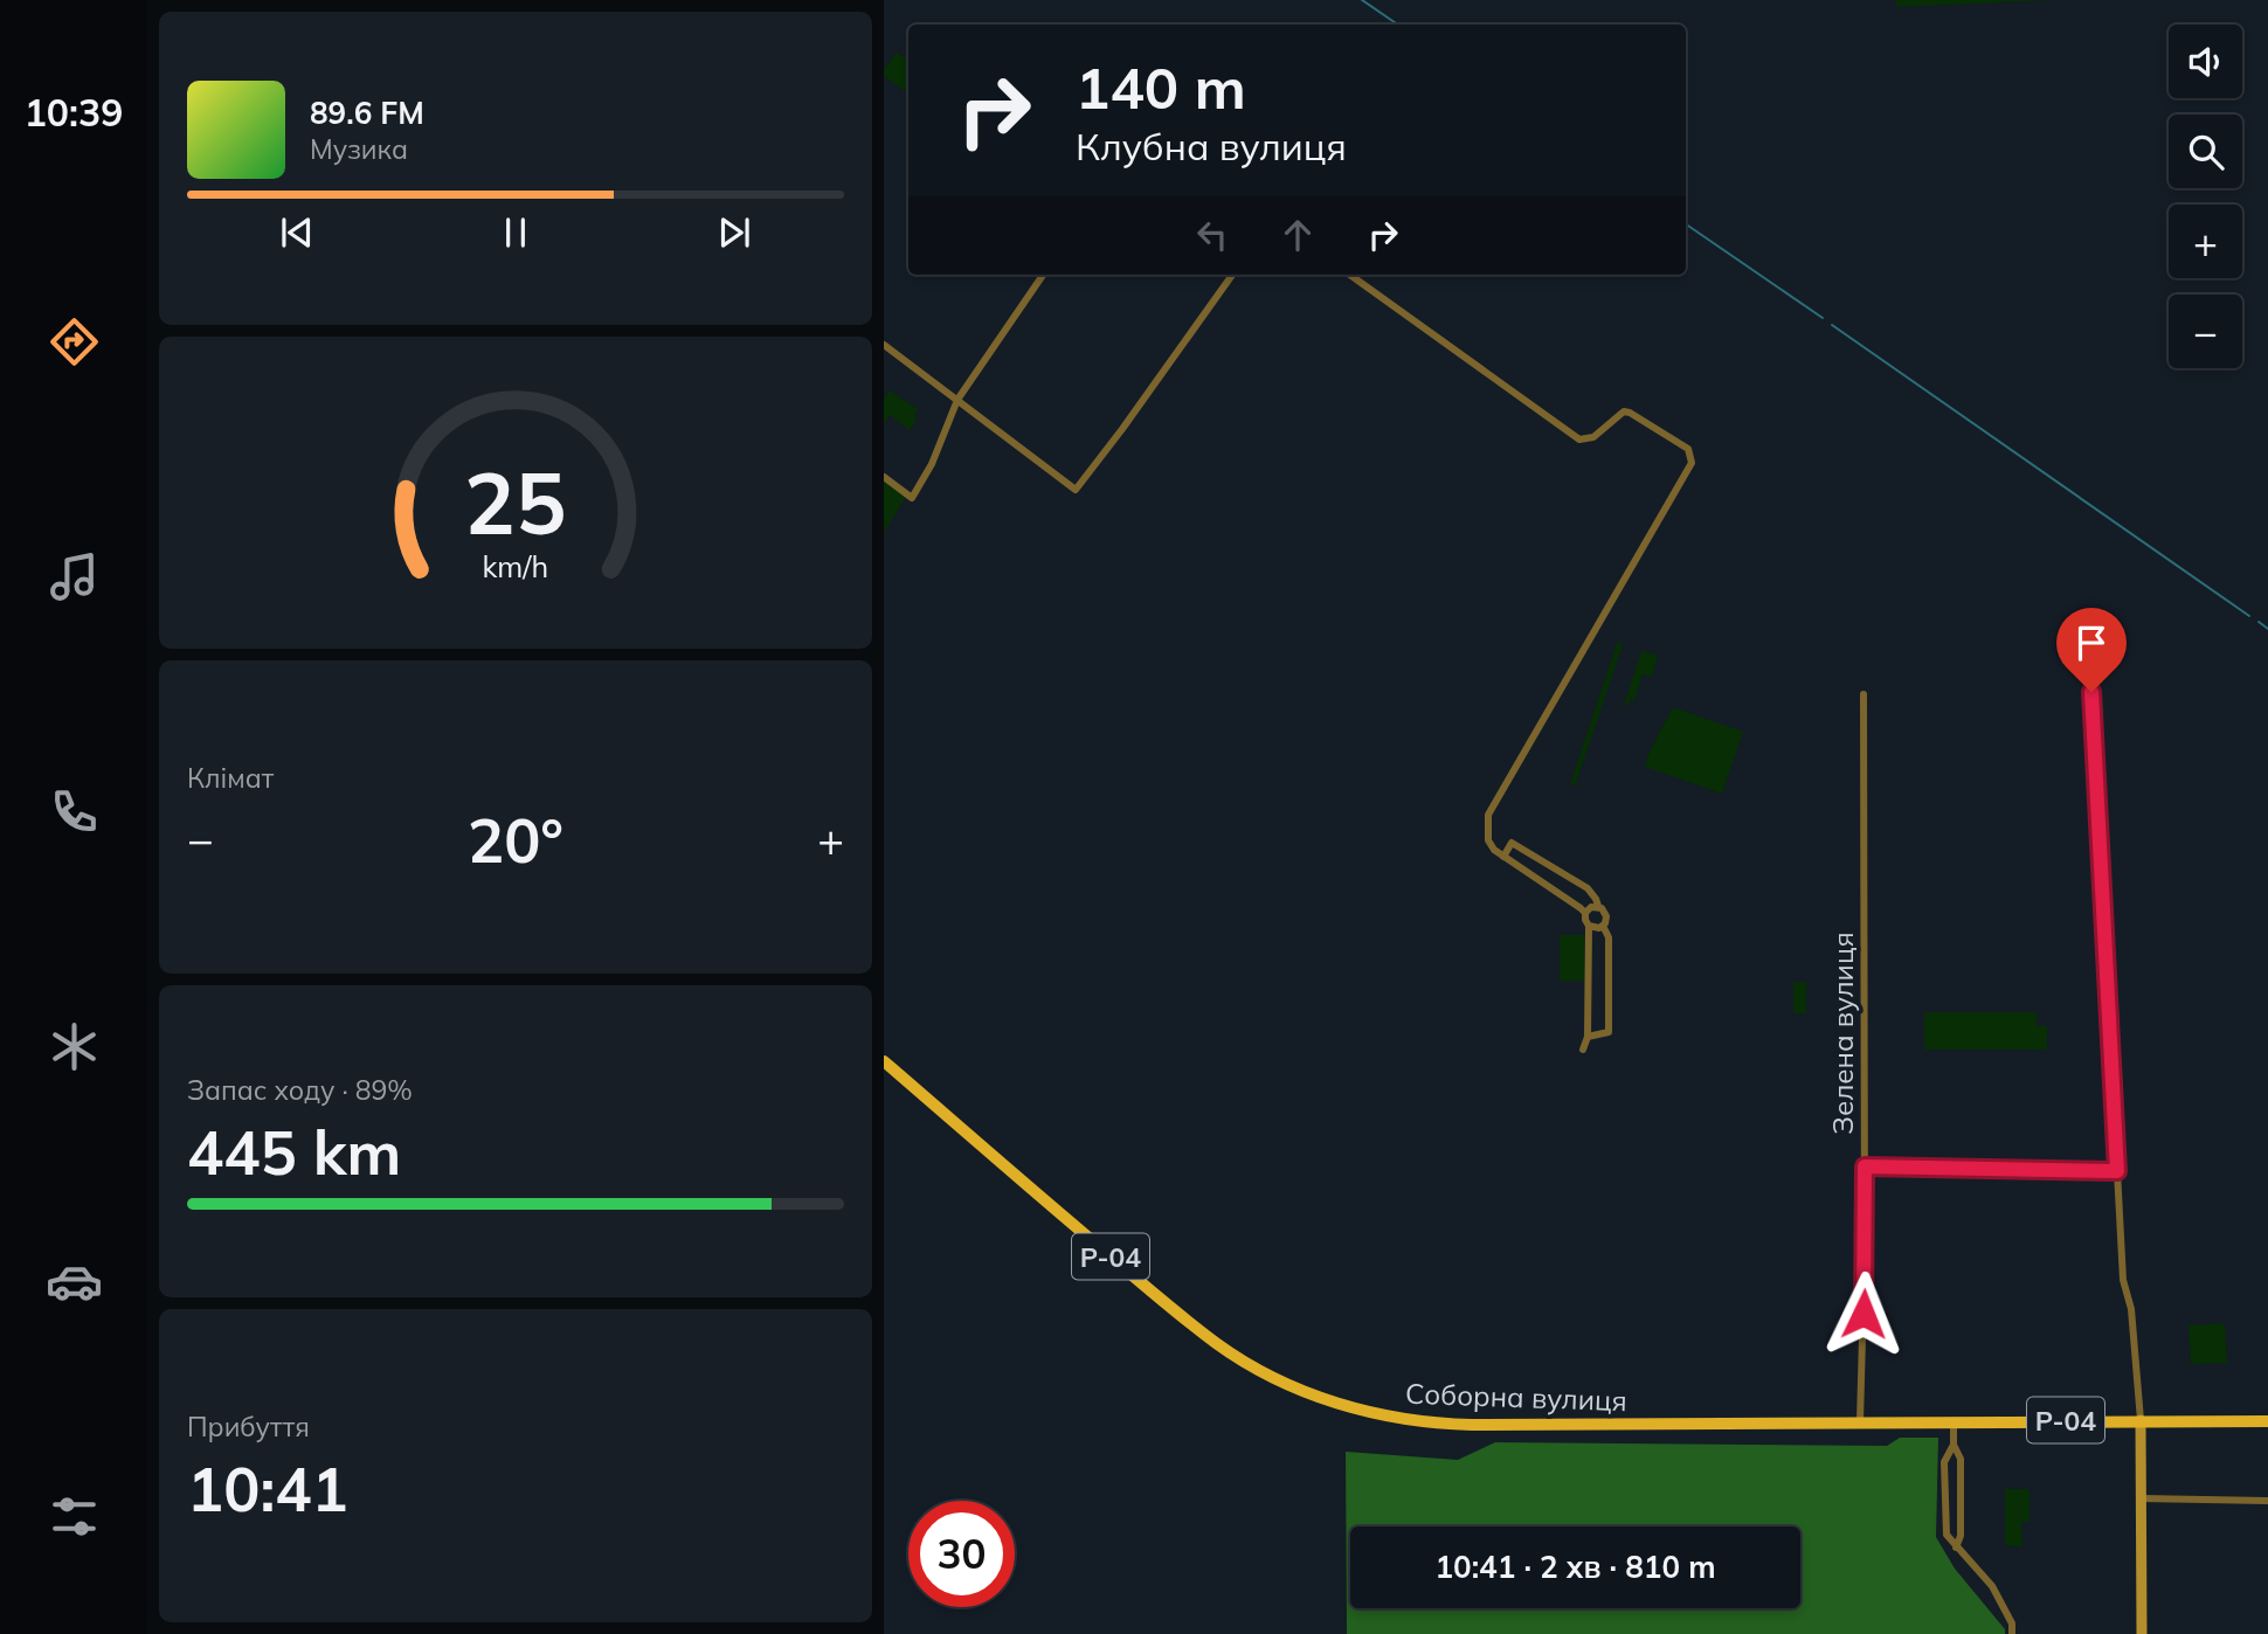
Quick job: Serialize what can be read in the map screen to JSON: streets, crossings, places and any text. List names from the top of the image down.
{
  "streets": {
    "main road": ["Р-04", "Соборна вулиця"],
    "street": ["Зелена вулиця"]
  },
  "crossings": [
    ["Зелена вулиця", "Соборна вулиця"]
  ],
  "page": {
    "tabs": "10:39",
    "map_buttons": ["+", "−"],
    "turn": ["140 m", "Клубна вулиця"],
    "song": ["89.6 FM", "Музика"],
    "tile": [
      "Клімат",
      ["Запас ходу · 89%", "445 km"],
      ["Прибуття", "10:41"]
    ],
    "heat": ["−", "20°", "+"],
    "limit": "30",
    "trip": "10:41 · 2 хв · 810 m",
    "gauge": ["25", "km/h"]
  }
}
